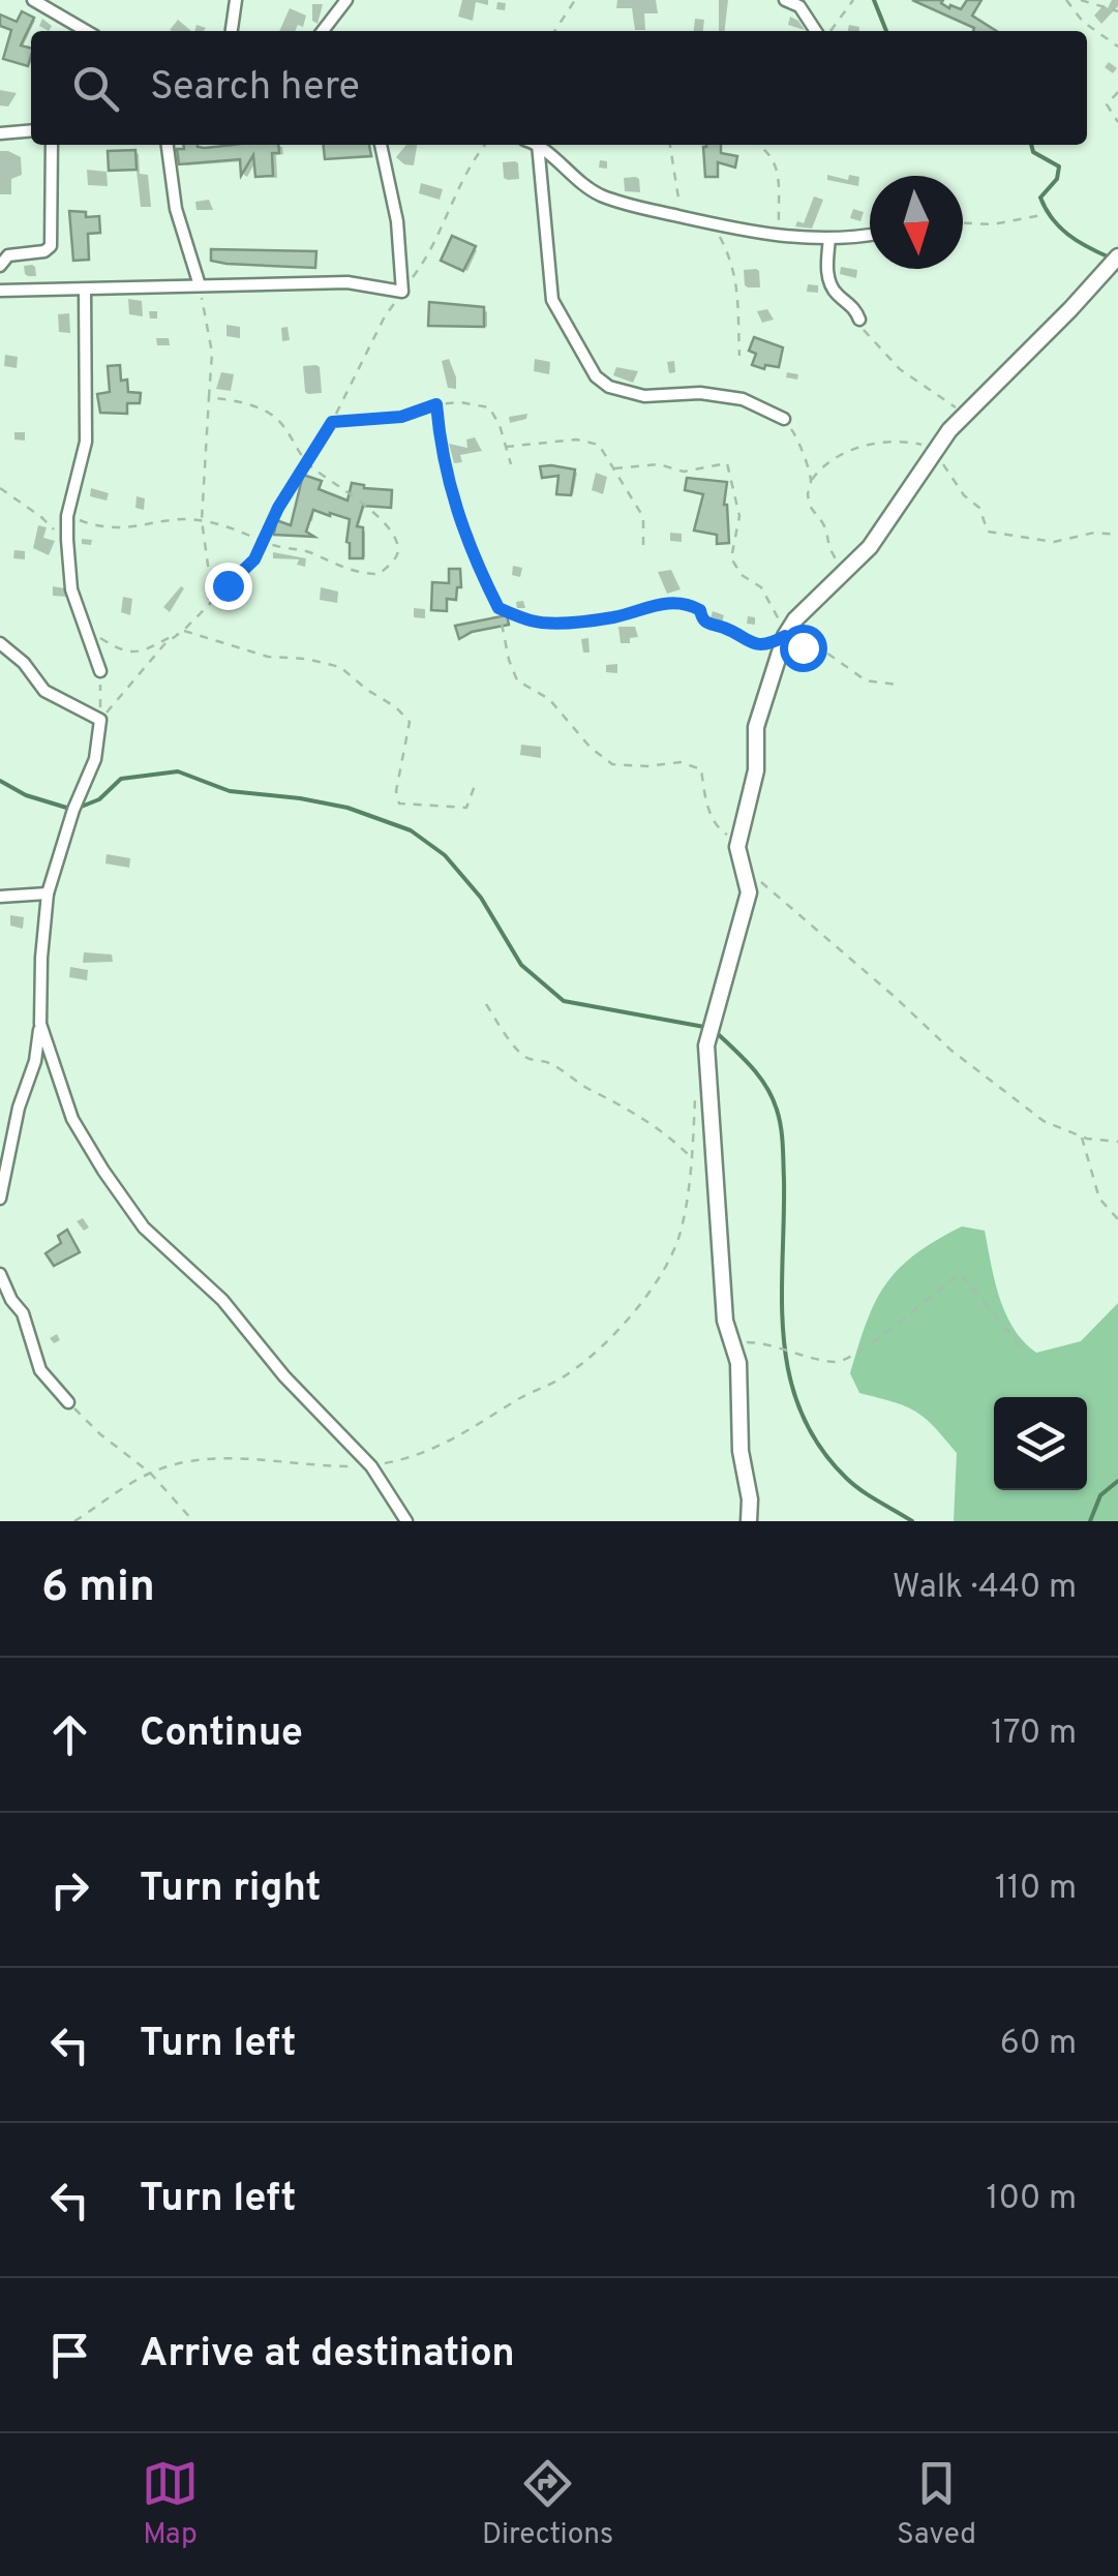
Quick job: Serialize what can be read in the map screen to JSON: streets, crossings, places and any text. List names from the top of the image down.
{
  "north": "bottom",
  "page": {
    "search": "Search here",
    "heading": ["6 min", "Walk · 440 m"],
    "list": [
      ["Continue", "170 m"],
      ["Turn right", "110 m"],
      ["Turn left", "60 m"],
      ["Turn left", "100 m"],
      "Arrive at destination"
    ],
    "nav": ["Map", "Directions", "Saved"]
  }
}
